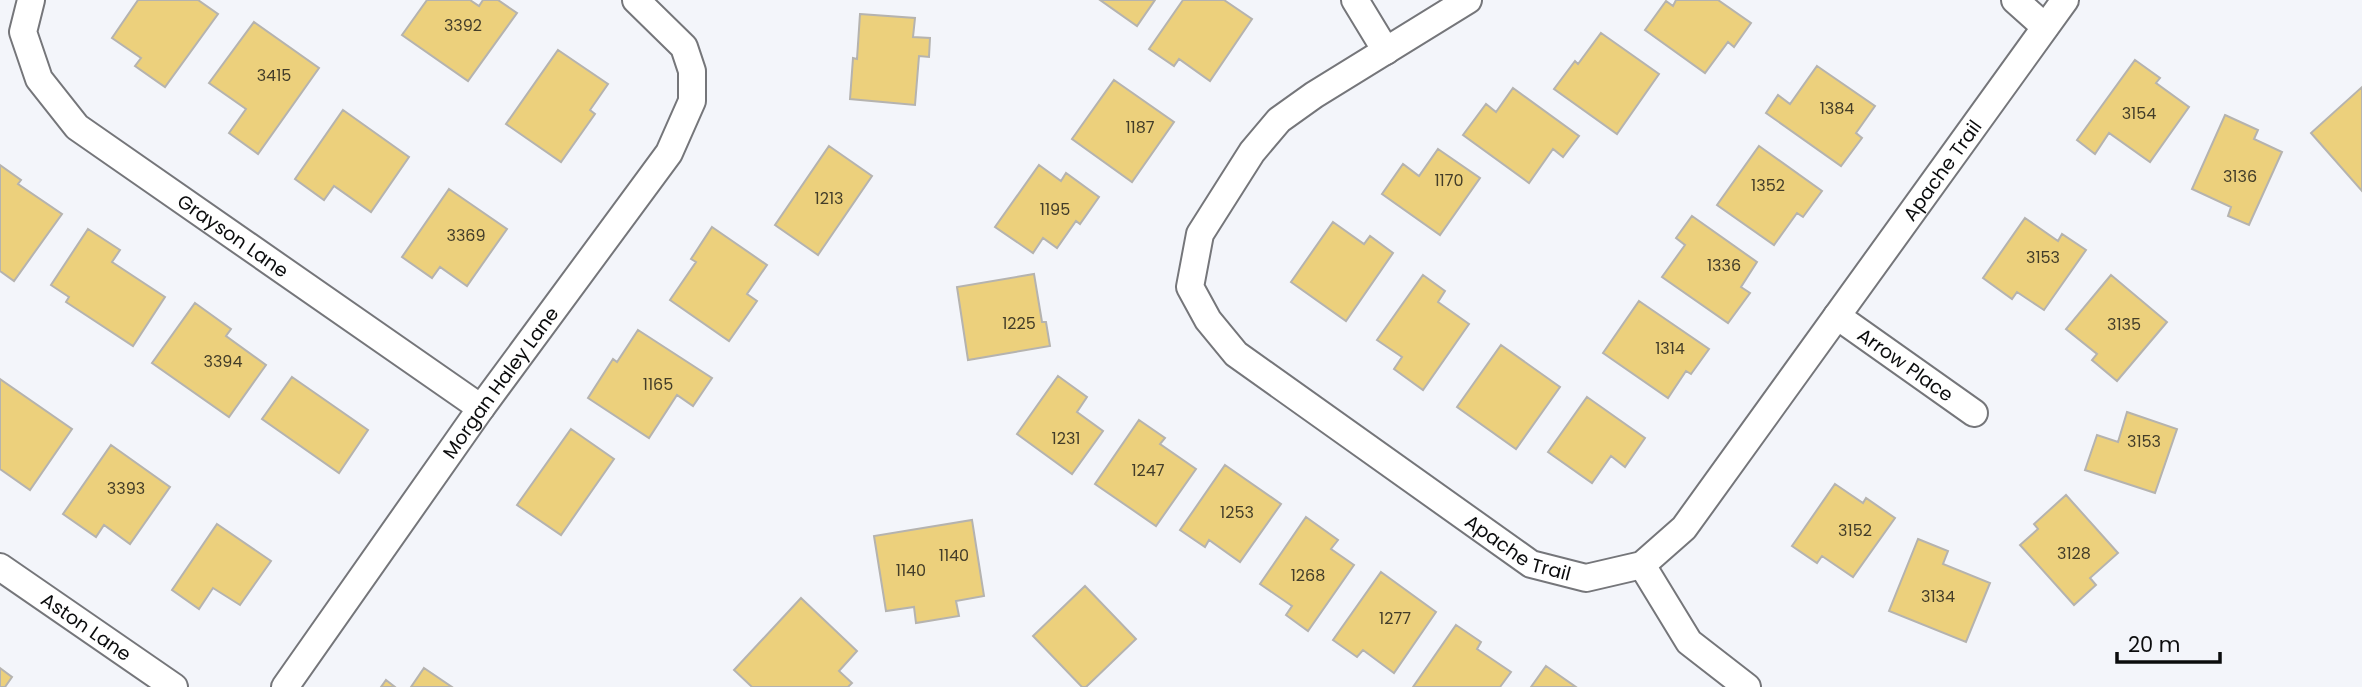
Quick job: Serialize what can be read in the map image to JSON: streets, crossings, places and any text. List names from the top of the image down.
{
  "streets": {
    "street": [
      "Apache Trail",
      "Grayson Lane",
      "Arrow Place",
      "Morgan Haley Lane",
      "Aston Lane"
    ]
  },
  "crossings": [
    ["Apache Trail", "Arrow Place"],
    ["Grayson Lane", "Morgan Haley Lane"]
  ],
  "house_numbers": [
    "3392",
    "3415",
    "1384",
    "3154",
    "1187",
    "3136",
    "1170",
    "1352",
    "1213",
    "1195",
    "3369",
    "3153",
    "1336",
    "1225",
    "3135",
    "1314",
    "3394",
    "1165",
    "1231",
    "3153",
    "1247",
    "3393",
    "1253",
    "3152",
    "3128",
    "1140",
    "1140",
    "1268",
    "3134",
    "1277"
  ],
  "scale_bar": "20 m"
}
